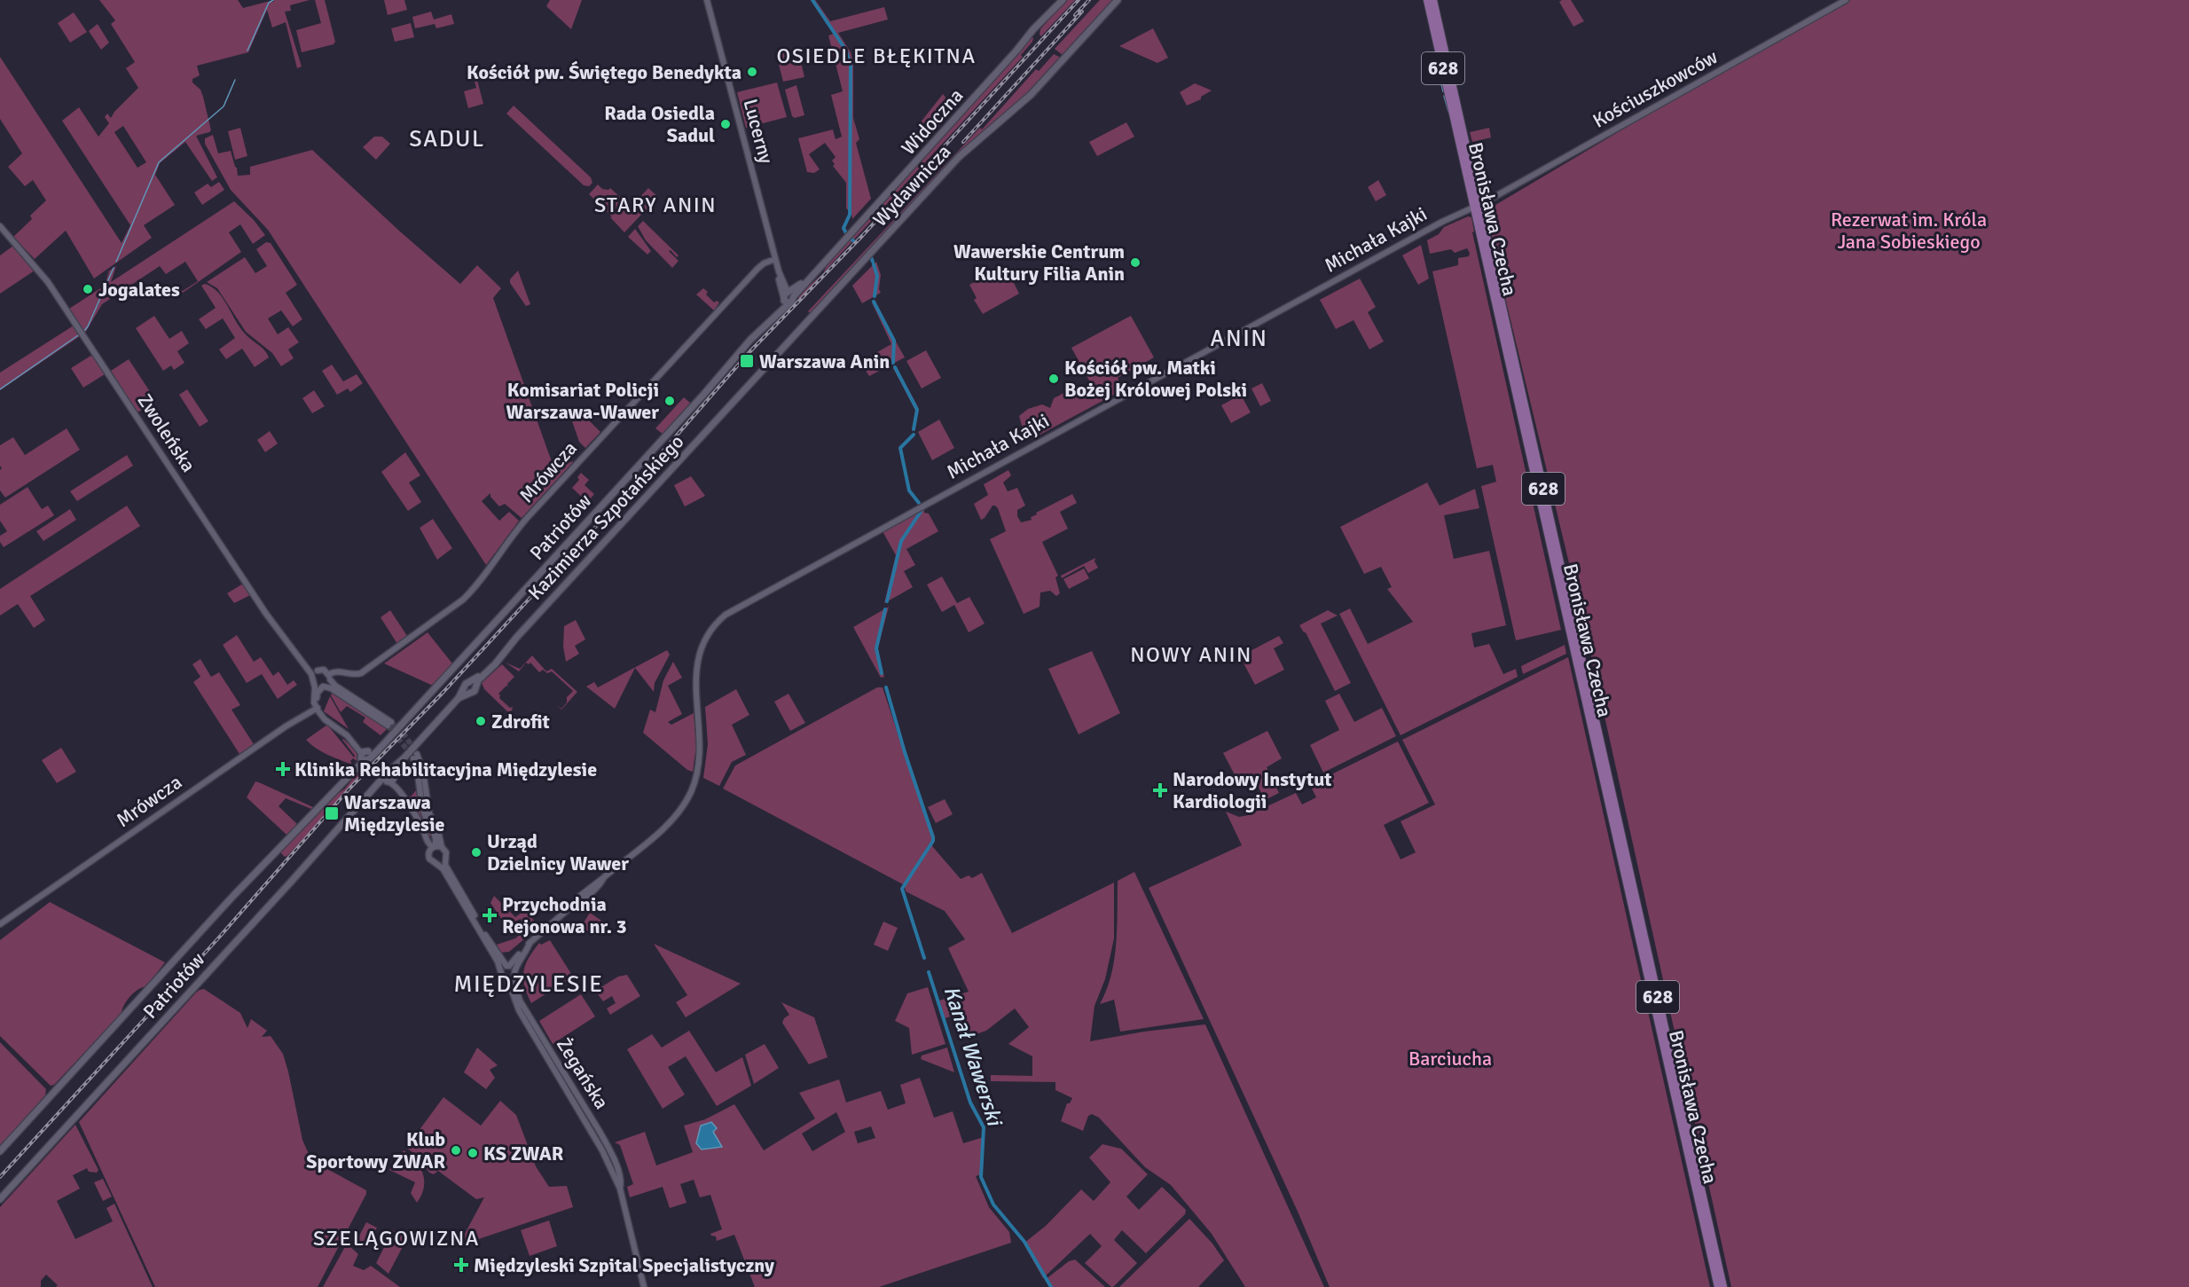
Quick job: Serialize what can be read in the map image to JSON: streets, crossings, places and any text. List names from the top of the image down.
{
  "streets": {
    "main road": [
      "628",
      "Widoczna",
      "Wydawnicza",
      "Bronisława Czecha",
      "Kazimierza Szpotańskiego",
      "Patriotów"
    ],
    "street": [
      "Kościuszkowców",
      "Lucerny",
      "Michała Kajki",
      "Zwoleńska",
      "Mrówcza",
      "Żegańska"
    ]
  },
  "crossings": [
    ["Kościuszkowców", "Bronisława Czecha"],
    ["Kościuszkowców", "Michała Kajki"],
    ["Widoczna", "Lucerny"],
    ["Widoczna", "Patriotów"],
    ["Lucerny", "Mrówcza"],
    ["Lucerny", "Patriotów"],
    ["Wydawnicza", "Kazimierza Szpotańskiego"],
    ["Bronisława Czecha", "Michała Kajki"],
    ["Michała Kajki", "Żegańska"],
    ["Zwoleńska", "Mrówcza"]
  ],
  "districts": [
    "OSIEDLE BŁĘKITNA",
    "SADUL",
    "STARY ANIN",
    "ANIN",
    "NOWY ANIN",
    "MIĘDZYLESIE",
    "SZELĄGOWIZNA"
  ],
  "water": ["Kanał Wawerski"],
  "parks": ["Rezerwat im. Króla Jana Sobieskiego", "Barciucha"],
  "places": {
    "other": [
      "Kościół pw. Świętego Benedykta",
      "Rada Osiedla Sadul",
      "Wawerskie Centrum Kultury Filia Anin",
      "Jogalates",
      "Kościół pw. Matki Bożej Królowej Polski",
      "Komisariat Policji Warszawa-Wawer",
      "Zdrofit",
      "Urząd Dzielnicy Wawer",
      "Klub Sportowy ZWAR",
      "KS ZWAR"
    ],
    "transit": ["Warszawa Anin", "Warszawa Międzylesie"],
    "health": [
      "Klinika Rehabilitacyjna Międzylesie",
      "Narodowy Instytut Kardiologii",
      "Przychodnia Rejonowa nr. 3",
      "Międzyleski Szpital Specjalistyczny"
    ]
  }
}
